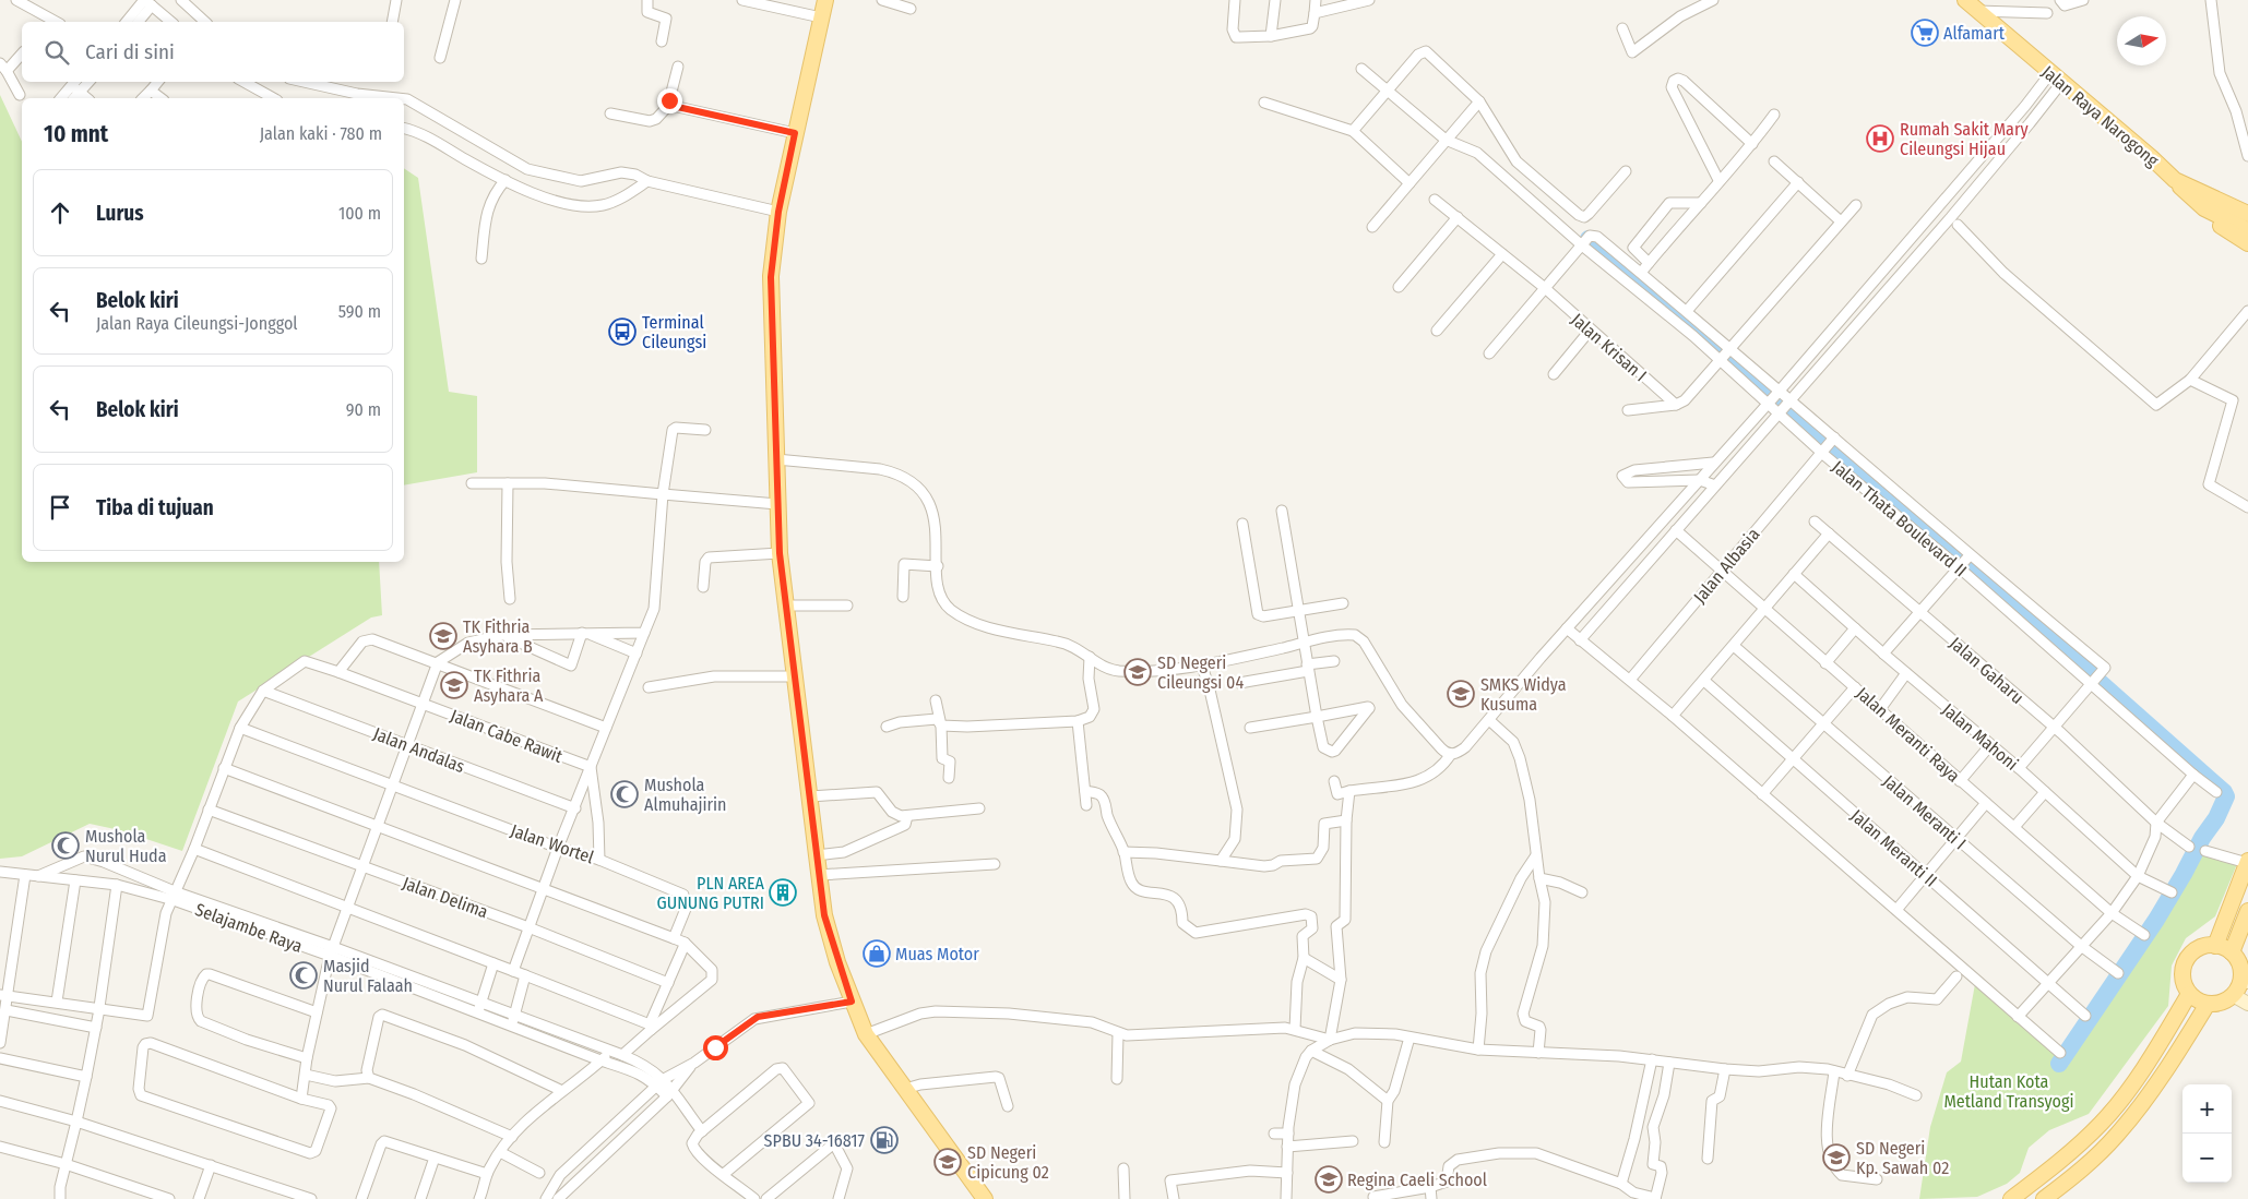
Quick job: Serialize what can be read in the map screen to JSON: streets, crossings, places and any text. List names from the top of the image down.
{
  "streets": {
    "main road": ["Jalan Raya Narogong"],
    "street": [
      "Jalan Krisan I",
      "Jalan Thata Boulevard II",
      "Jalan Albasia",
      "Jalan Gaharu",
      "Jalan Meranti Raya",
      "Jalan Cabe Rawit",
      "Jalan Mahoni",
      "Jalan Andalas",
      "Jalan Meranti I",
      "Jalan Wortel",
      "Jalan Meranti II",
      "Jalan Delima",
      "Selajambe Raya"
    ]
  },
  "crossings": [
    ["Jalan Thata Boulevard II", "Jalan Albasia"],
    ["Jalan Albasia", "Jalan Meranti Raya"],
    ["Jalan Cabe Rawit", "Jalan Andalas"]
  ],
  "parks": ["Hutan Kota Metland Transyogi"],
  "places": {
    "supermarket": ["Alfamart"],
    "hospital": ["Rumah Sakit Mary Cileungsi Hijau"],
    "bus stop": ["Terminal Cileungsi"],
    "school or university": [
      "TK Fithria Asyhara B",
      "SD Negeri Cileungsi 04",
      "TK Fithria Asyhara A",
      "SMKS Widya Kusuma",
      "SD Negeri Kp. Sawah 02",
      "SD Negeri Cipicung 02",
      "Regina Caeli School"
    ],
    "mosque": ["Mushola Almuhajirin", "Mushola Nurul Huda", "Masjid Nurul Falaah"],
    "building": ["PLN AREA GUNUNG PUTRI"],
    "shop": ["Muas Motor"],
    "fuel station": ["SPBU 34-16817"]
  },
  "north": "right",
  "page": {
    "search": "Cari di sini",
    "heading": ["10 mnt", "Jalan kaki · 780 m"],
    "list": [
      ["Lurus", "100 m"],
      ["Belok kiri", "Jalan Raya Cileungsi-Jonggol", "590 m"],
      ["Belok kiri", "90 m"],
      "Tiba di tujuan"
    ],
    "map_buttons": ["+", "−"]
  }
}
